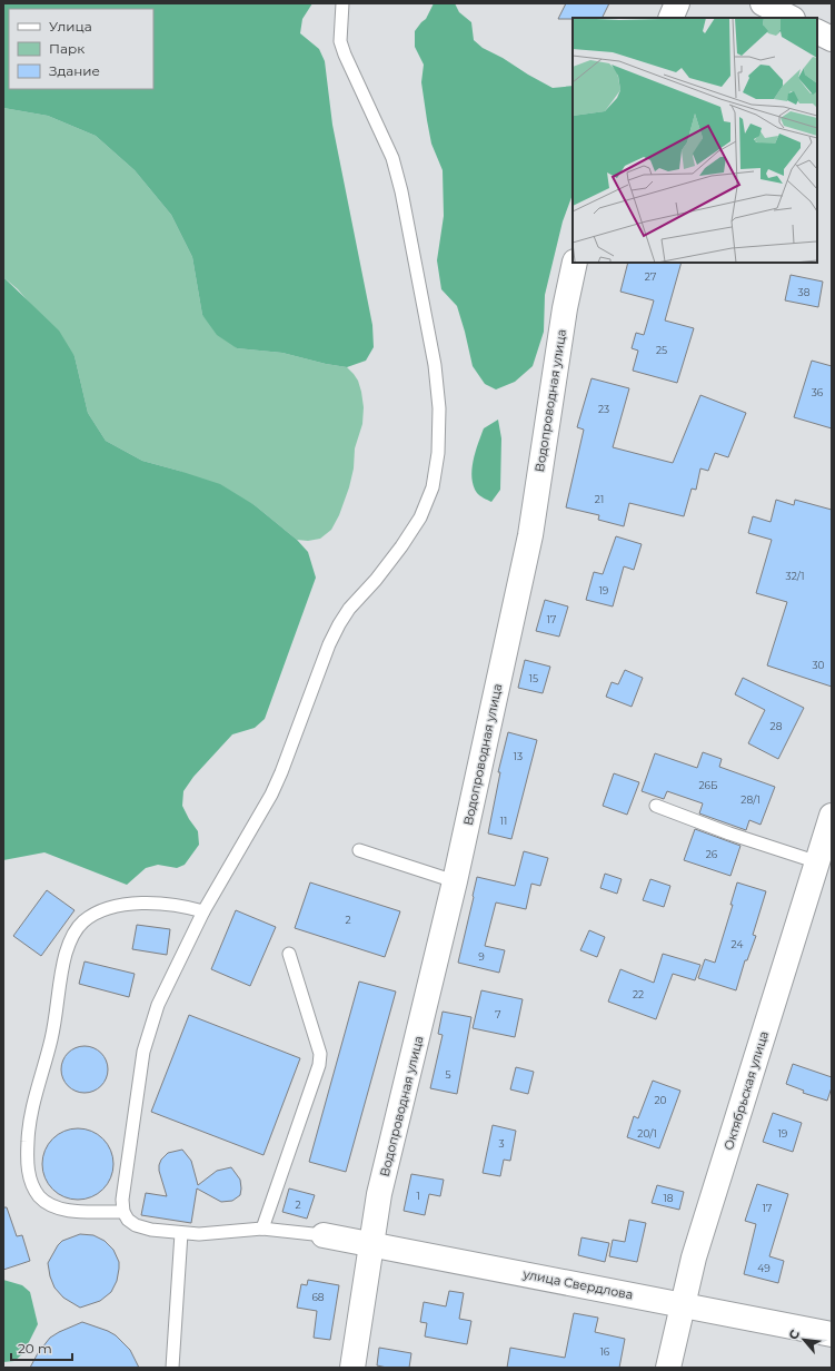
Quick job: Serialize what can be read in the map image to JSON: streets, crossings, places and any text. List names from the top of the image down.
{
  "streets": {
    "street": ["Водопроводная улица", "Октябрьская улица", "улица Свердлова"]
  },
  "crossings": [
    ["Водопроводная улица", "улица Свердлова"],
    ["Октябрьская улица", "улица Свердлова"]
  ],
  "house_numbers": [
    "27",
    "38",
    "25",
    "36",
    "23",
    "21",
    "32/1",
    "19",
    "17",
    "30",
    "15",
    "28",
    "13",
    "26Б",
    "28/1",
    "11",
    "26",
    "2",
    "24",
    "9",
    "22",
    "7",
    "5",
    "20",
    "20/1",
    "19",
    "3",
    "1",
    "18",
    "2",
    "17",
    "49",
    "68",
    "16"
  ],
  "legend": ["Улица", "Парк", "Здание"],
  "scale_bar": "20 m",
  "north": "top left"
}
